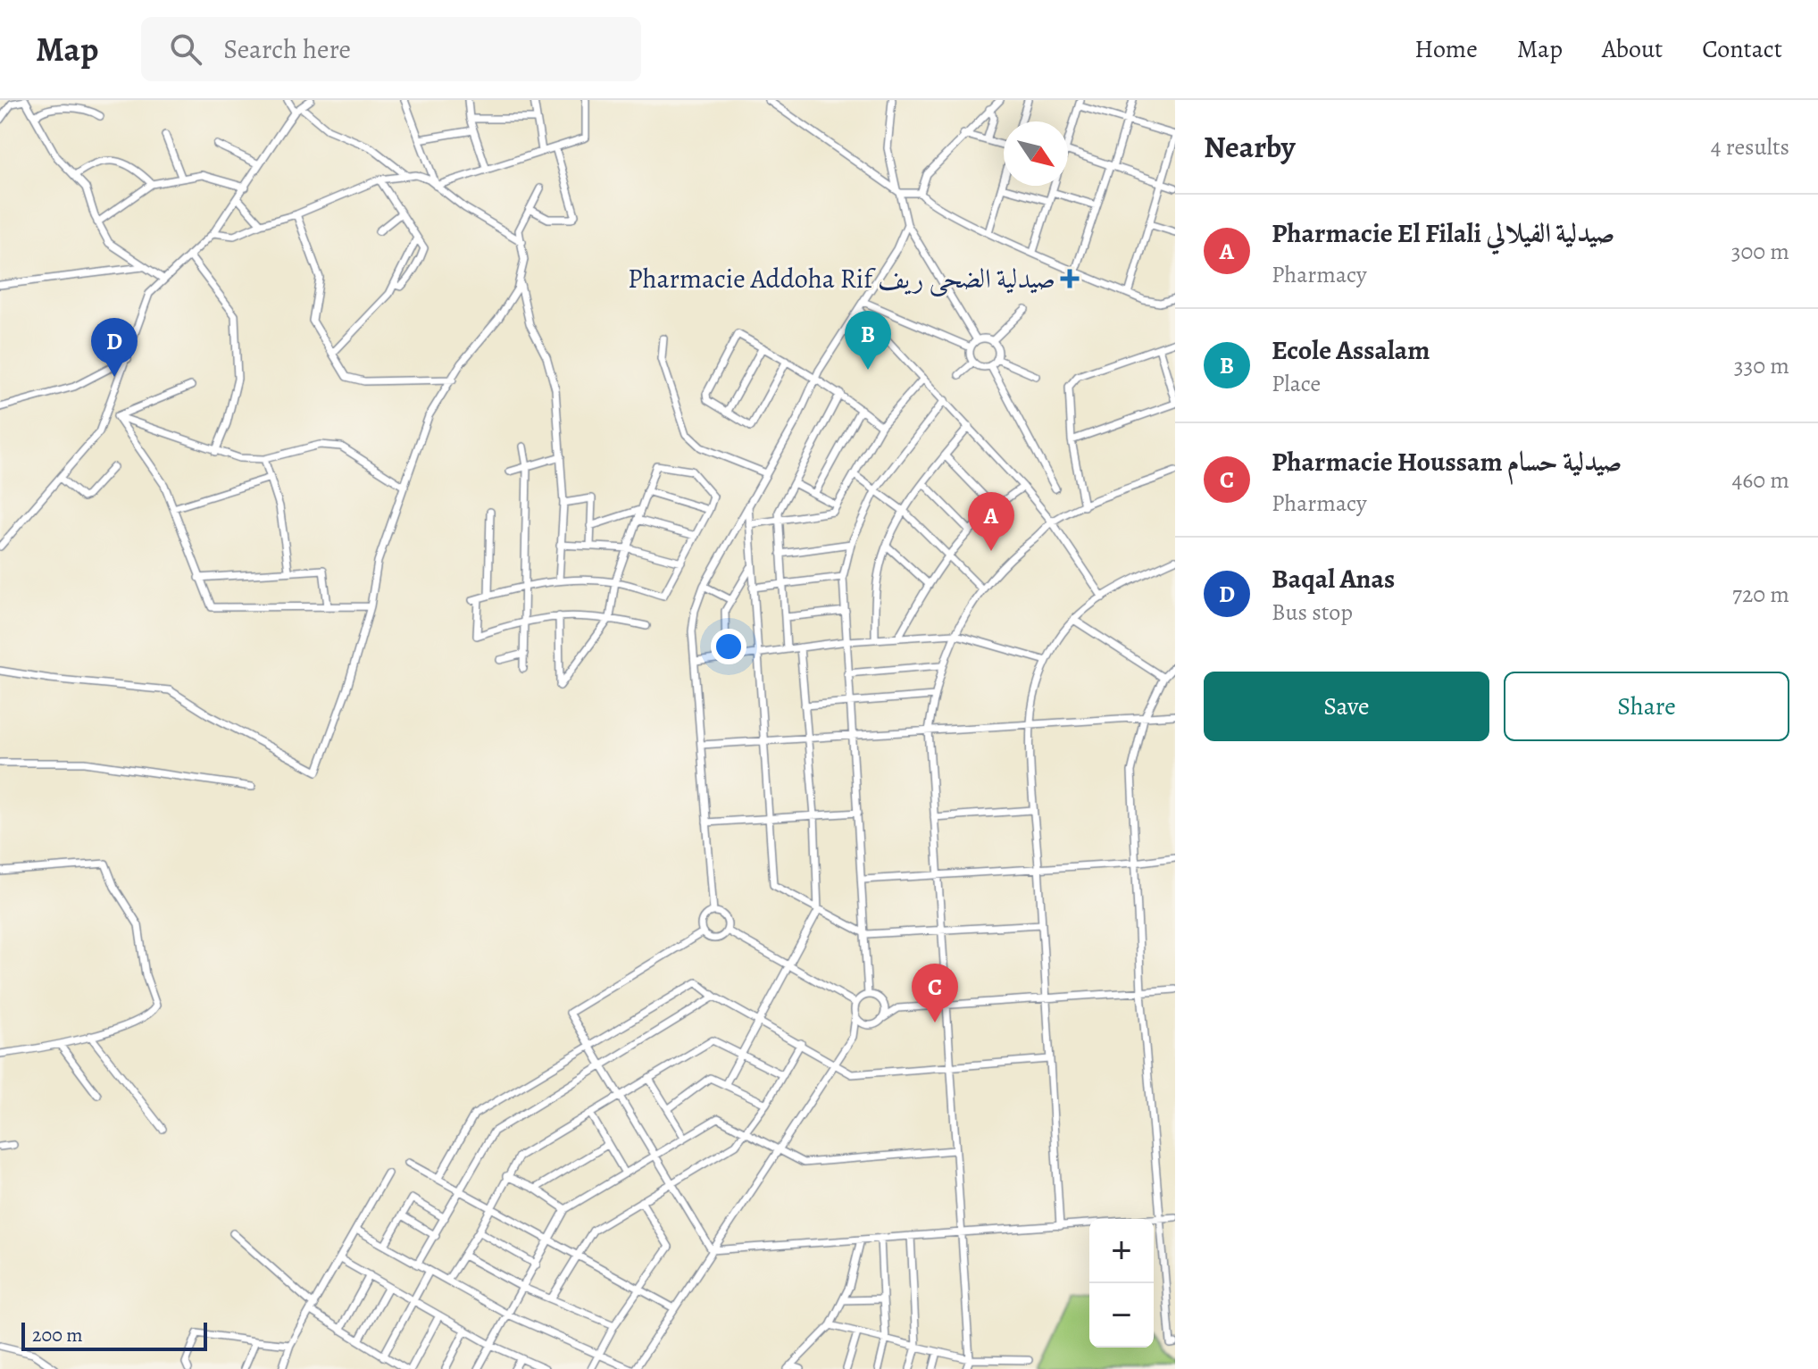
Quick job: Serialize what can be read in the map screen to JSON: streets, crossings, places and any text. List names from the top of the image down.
{
  "places": {
    "health": ["Pharmacie Addoha Rif صيدلية الضحى ريف"]
  },
  "scale_bar": "200 m",
  "north": "bottom right",
  "page": {
    "header": "Map",
    "search": "Search here",
    "nav": [
      "Home",
      "Map",
      "About",
      "Contact"
    ],
    "heading": ["Nearby", "4 results"],
    "list": [
      {
        "mark": "A",
        "name": "Pharmacie El Filali صيدلية الفيلالي",
        "note": "Pharmacy",
        "value": "300 m"
      },
      {
        "mark": "B",
        "name": "Ecole Assalam",
        "note": "Place",
        "value": "330 m"
      },
      {
        "mark": "C",
        "name": "Pharmacie Houssam صيدلية حسام",
        "note": "Pharmacy",
        "value": "460 m"
      },
      {
        "mark": "D",
        "name": "Baqal Anas",
        "note": "Bus stop",
        "value": "720 m"
      }
    ],
    "pins": [
      "B",
      "D",
      "A",
      "C"
    ],
    "buttons": ["Save", "Share"],
    "map_buttons": ["+", "−"],
    "scale": "200 m"
  }
}
